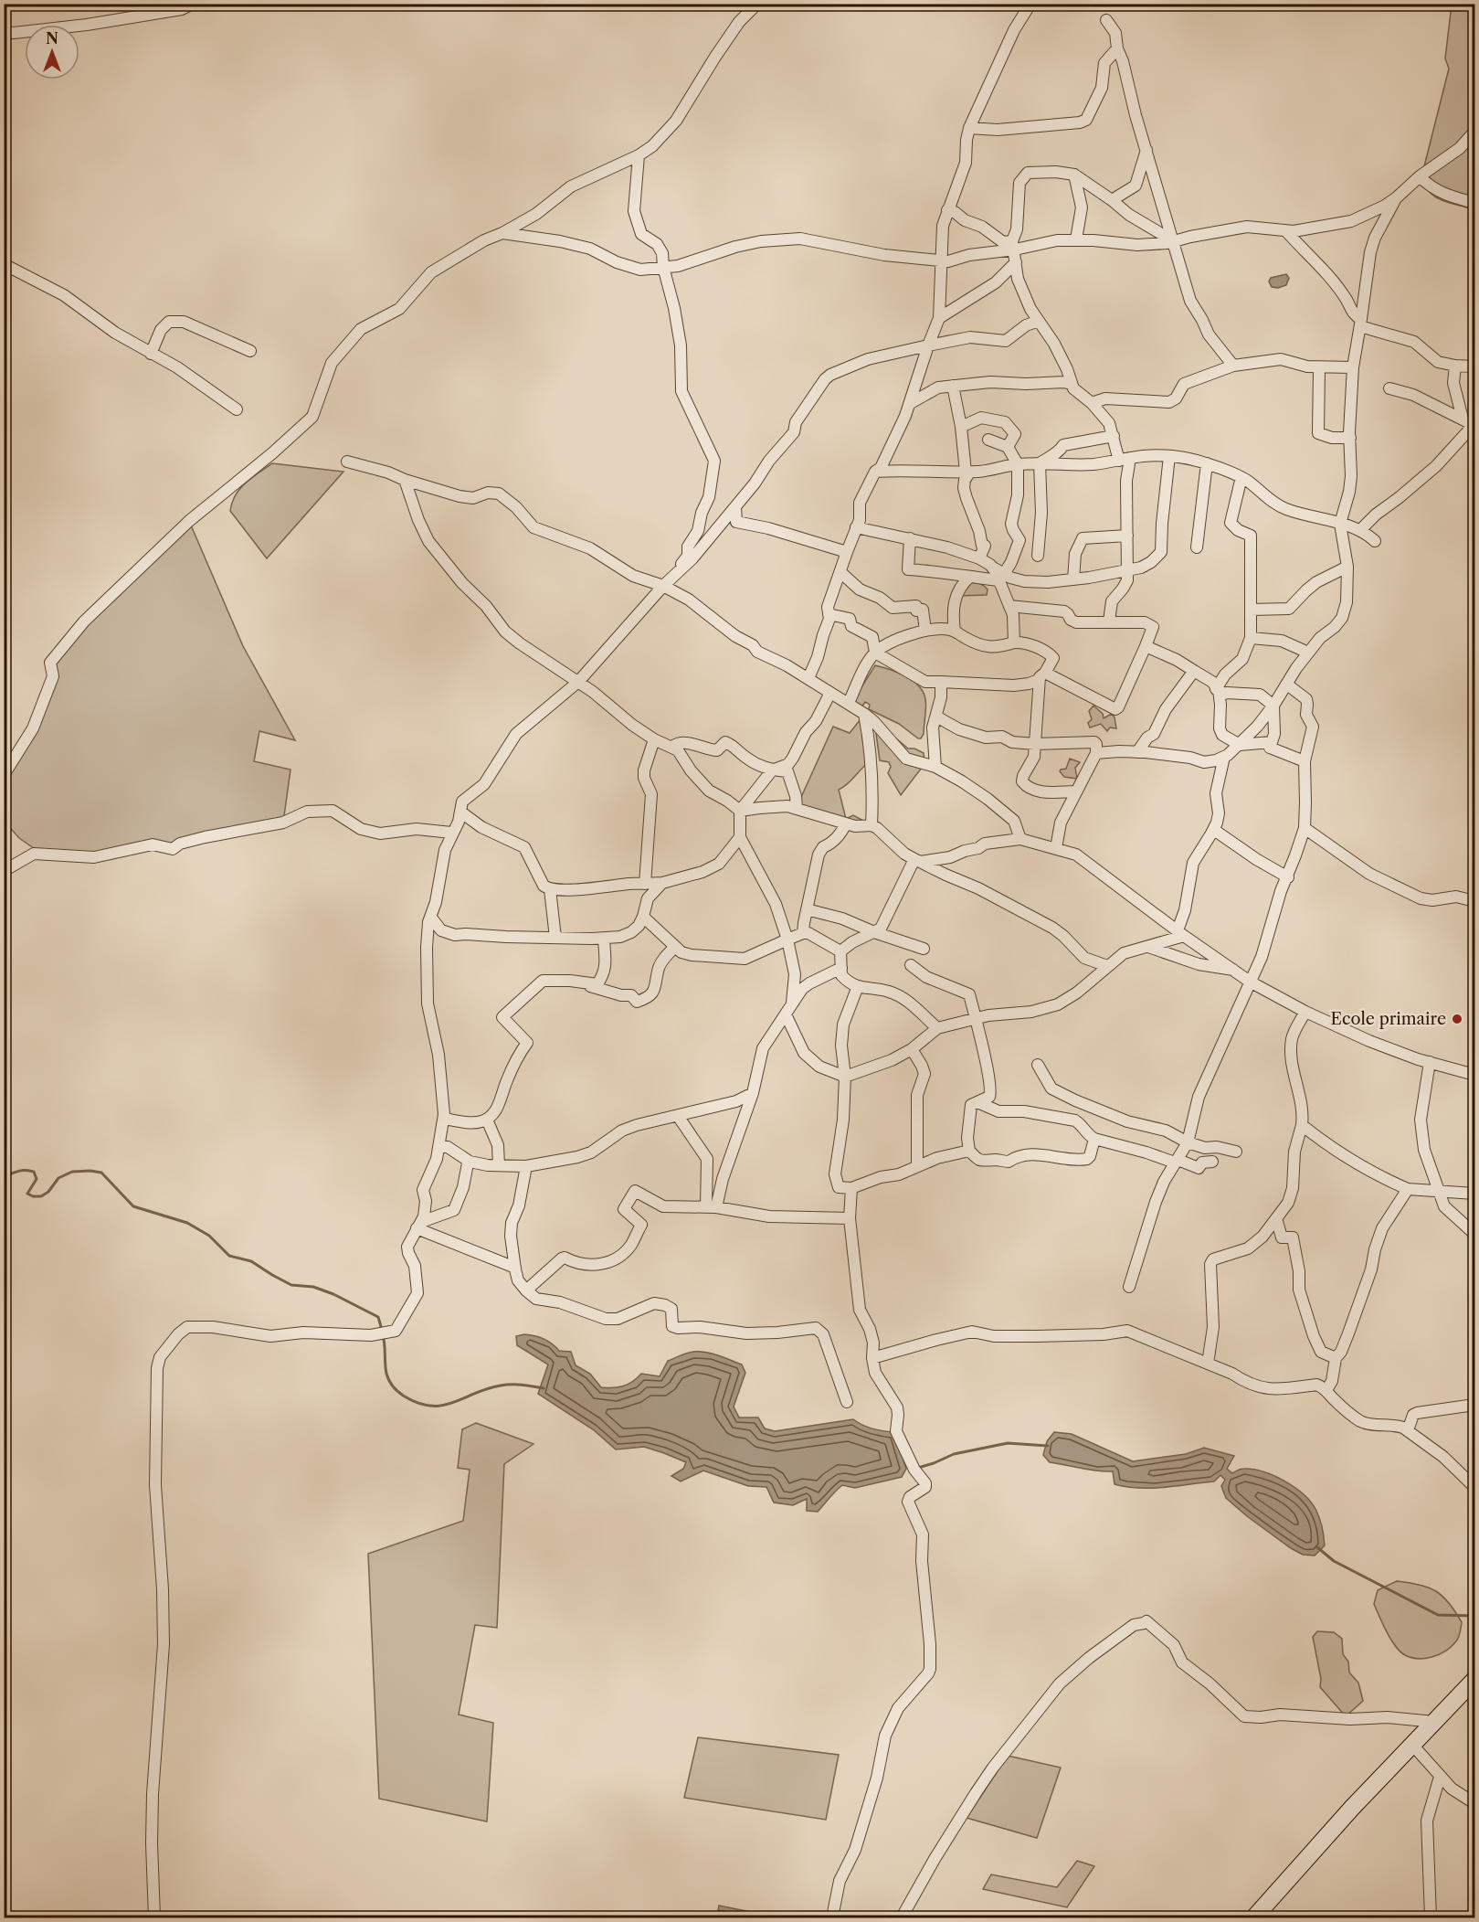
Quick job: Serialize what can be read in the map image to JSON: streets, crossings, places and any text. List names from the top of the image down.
{
  "places": ["Ecole primaire"],
  "north": "top"
}
